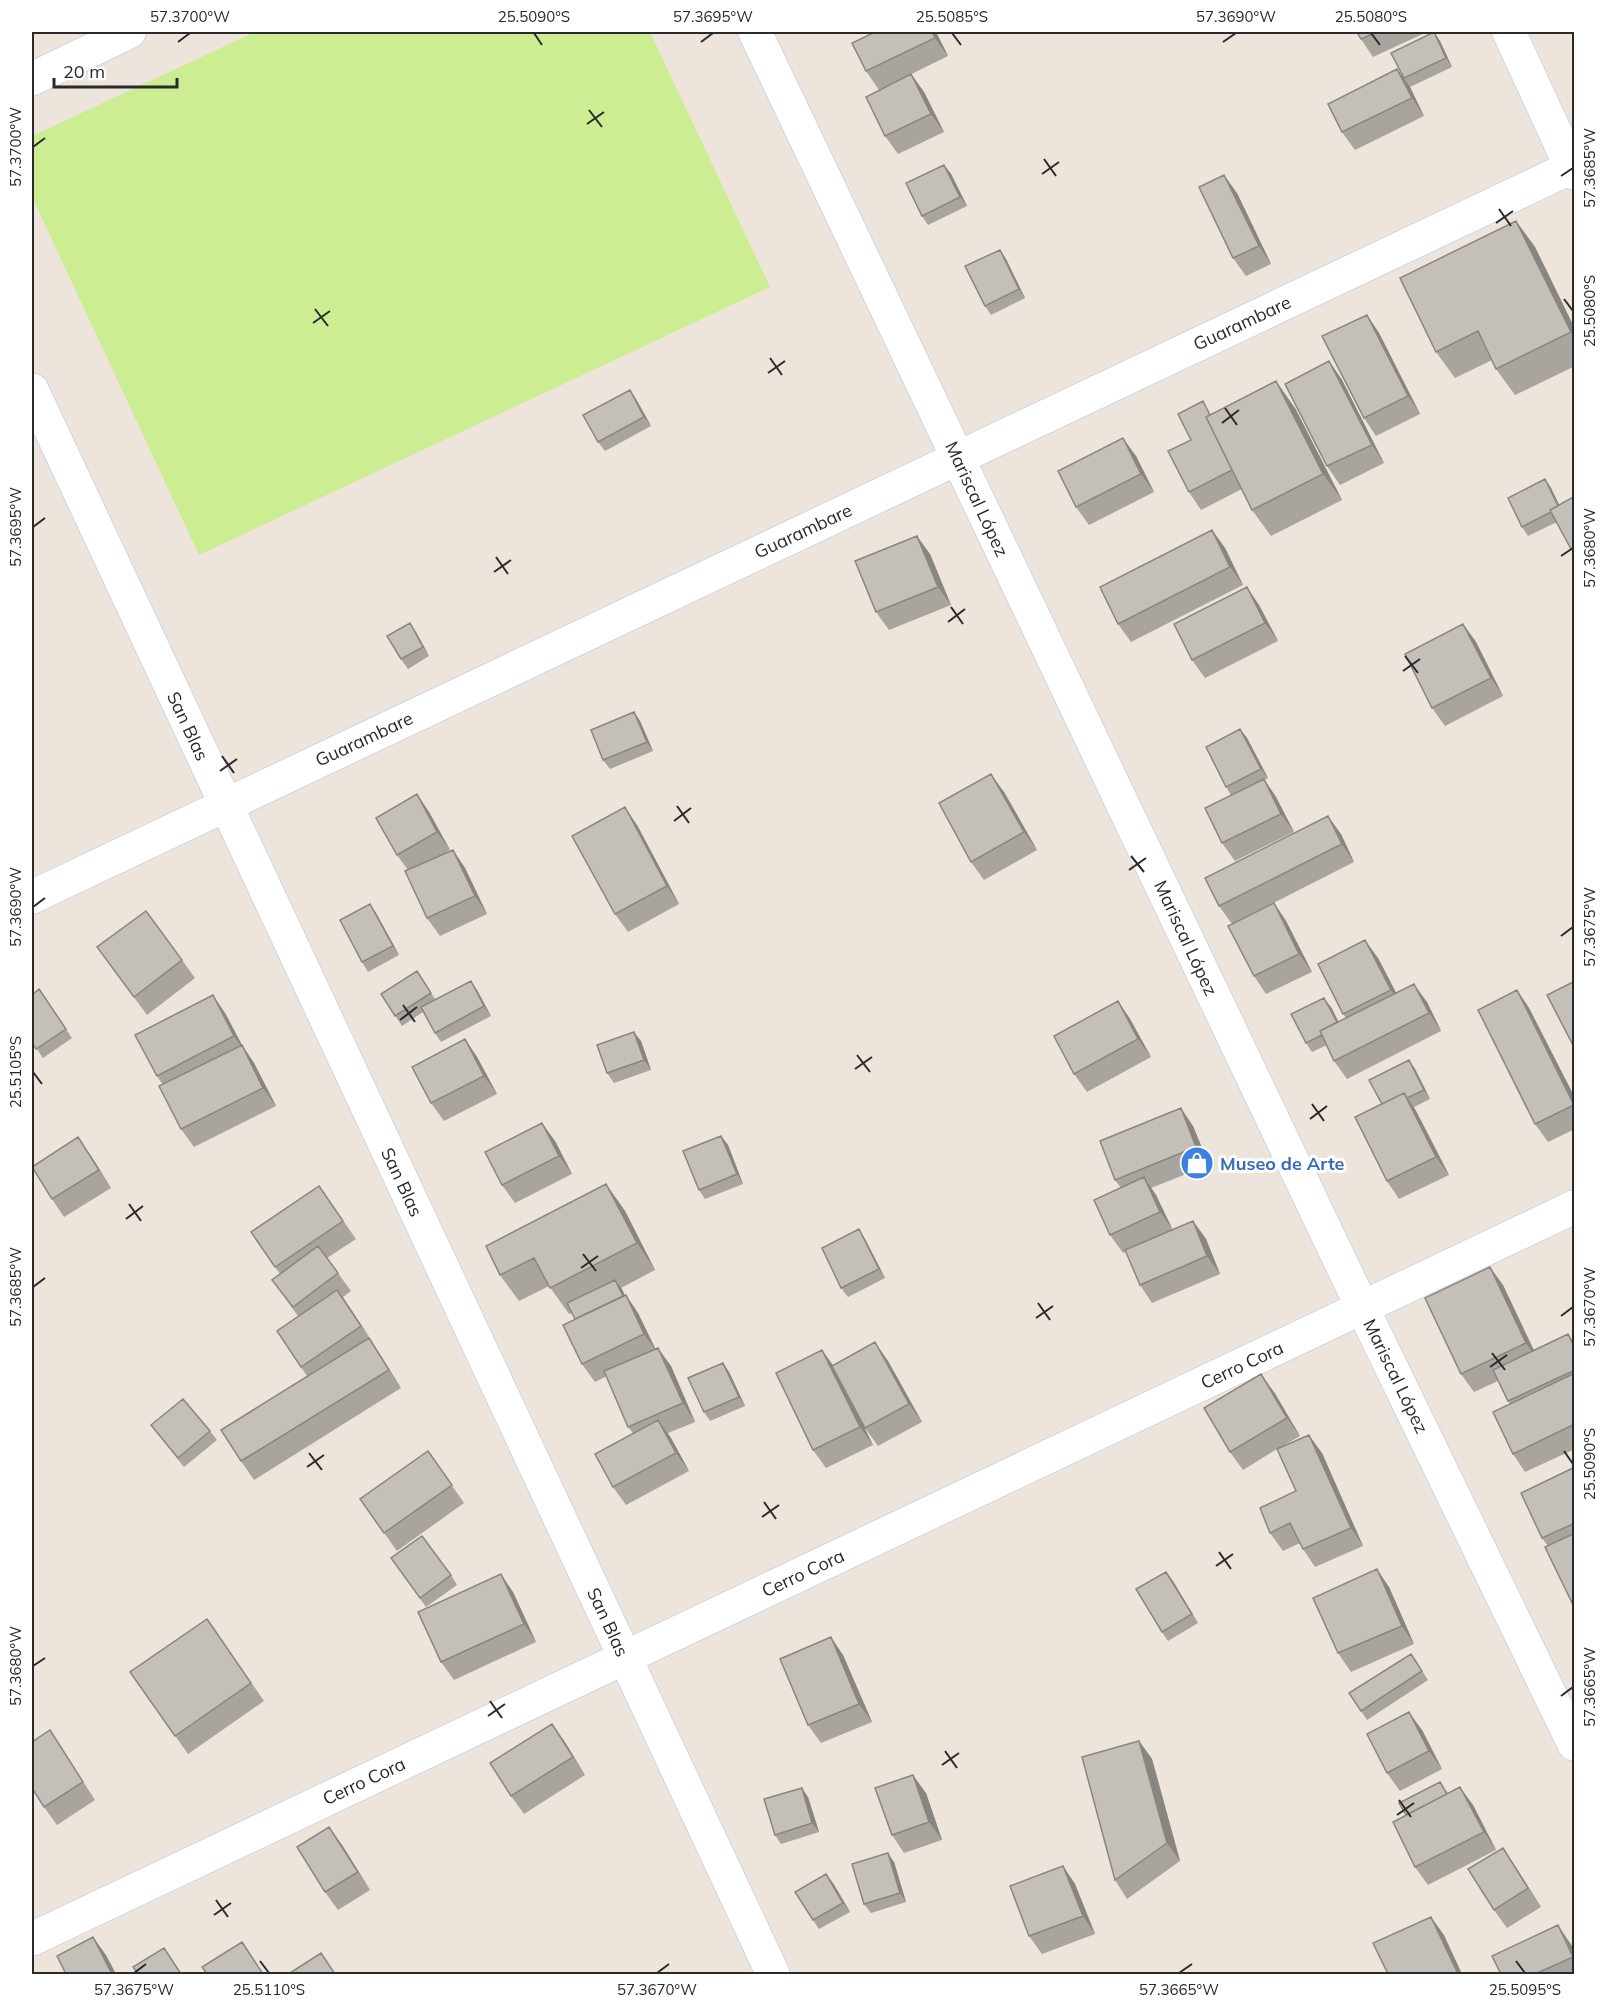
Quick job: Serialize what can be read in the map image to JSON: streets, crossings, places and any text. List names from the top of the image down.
{
  "streets": {
    "street": [
      "Guarambare",
      "Mariscal López",
      "San Blas",
      "Cerro Cora"
    ]
  },
  "crossings": [
    ["Guarambare", "Mariscal López"],
    ["Guarambare", "San Blas"],
    ["Mariscal López", "Cerro Cora"],
    ["San Blas", "Cerro Cora"]
  ],
  "places": {
    "shop": ["Museo de Arte"]
  },
  "scale_bar": "20 m",
  "coordinates": [
    "57.3700°W",
    "25.5090°S",
    "57.3695°W",
    "25.5085°S",
    "57.3690°W",
    "25.5080°S",
    "57.3685°W",
    "57.3680°W",
    "57.3675°W",
    "25.5105°S",
    "57.3670°W",
    "57.3665°W",
    "25.5110°S",
    "25.5095°S"
  ]
}
